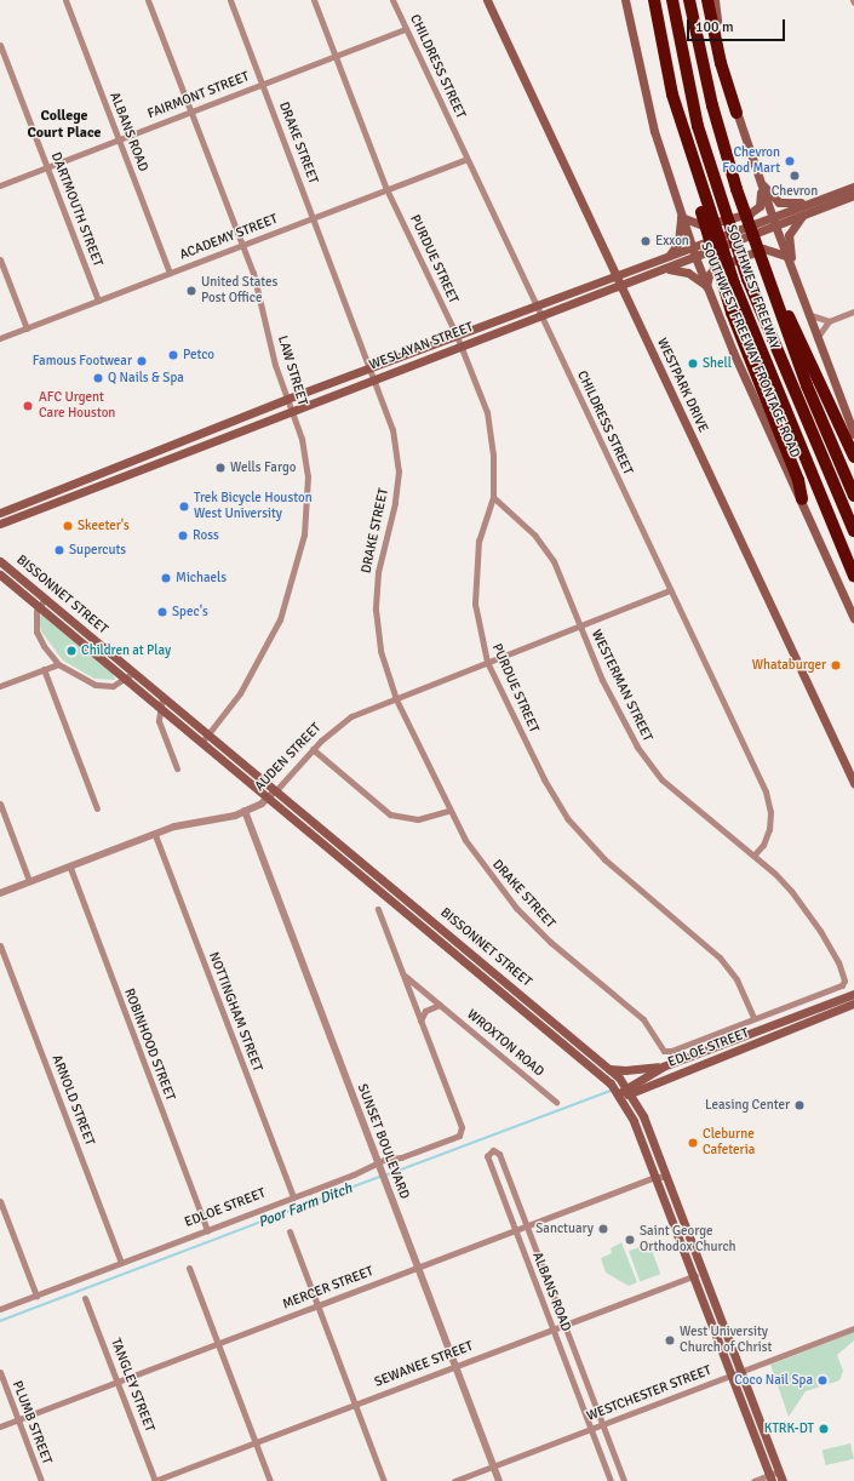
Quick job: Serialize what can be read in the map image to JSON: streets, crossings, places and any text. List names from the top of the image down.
{
  "streets": {
    "highway": ["SOUTHWEST FREEWAY"],
    "main road": [
      "WESLAYAN STREET",
      "SOUTHWEST FREEWAY FRONTAGE ROAD",
      "WESTPARK DRIVE",
      "BISSONNET STREET",
      "EDLOE STREET"
    ],
    "street": [
      "CHILDRESS STREET",
      "FAIRMONT STREET",
      "ALBANS ROAD",
      "DRAKE STREET",
      "DARTMOUTH STREET",
      "ACADEMY STREET",
      "PURDUE STREET",
      "LAW STREET",
      "WESTERMAN STREET",
      "AUDEN STREET",
      "NOTTINGHAM STREET",
      "WROXTON ROAD",
      "ROBINHOOD STREET",
      "ARNOLD STREET",
      "SUNSET BOULEVARD",
      "MERCER STREET",
      "SEWANEE STREET",
      "TANGLEY STREET",
      "WESTCHESTER STREET",
      "PLUMB STREET"
    ]
  },
  "crossings": [
    ["CHILDRESS STREET", "FAIRMONT STREET"],
    ["CHILDRESS STREET", "ACADEMY STREET"],
    ["CHILDRESS STREET", "WESLAYAN STREET"],
    ["CHILDRESS STREET", "WESTERMAN STREET"],
    ["CHILDRESS STREET", "AUDEN STREET"],
    ["FAIRMONT STREET", "ALBANS ROAD"],
    ["FAIRMONT STREET", "DRAKE STREET"],
    ["FAIRMONT STREET", "DARTMOUTH STREET"],
    ["FAIRMONT STREET", "PURDUE STREET"],
    ["FAIRMONT STREET", "LAW STREET"],
    ["ALBANS ROAD", "ACADEMY STREET"],
    ["ALBANS ROAD", "MERCER STREET"],
    ["ALBANS ROAD", "SEWANEE STREET"],
    ["ALBANS ROAD", "WESTCHESTER STREET"],
    ["DRAKE STREET", "ACADEMY STREET"],
    ["DRAKE STREET", "WESLAYAN STREET"],
    ["DRAKE STREET", "AUDEN STREET"],
    ["DRAKE STREET", "EDLOE STREET"],
    ["DARTMOUTH STREET", "ACADEMY STREET"],
    ["ACADEMY STREET", "PURDUE STREET"],
    ["ACADEMY STREET", "LAW STREET"],
    ["PURDUE STREET", "WESLAYAN STREET"],
    ["PURDUE STREET", "WESTERMAN STREET"],
    ["PURDUE STREET", "AUDEN STREET"],
    ["PURDUE STREET", "EDLOE STREET"],
    ["WESLAYAN STREET", "SOUTHWEST FREEWAY FRONTAGE ROAD"],
    ["WESLAYAN STREET", "LAW STREET"],
    ["WESLAYAN STREET", "WESTPARK DRIVE"],
    ["LAW STREET", "BISSONNET STREET"],
    ["BISSONNET STREET", "AUDEN STREET"],
    ["BISSONNET STREET", "EDLOE STREET"],
    ["BISSONNET STREET", "MERCER STREET"],
    ["BISSONNET STREET", "SEWANEE STREET"],
    ["BISSONNET STREET", "WESTCHESTER STREET"],
    ["WESTERMAN STREET", "AUDEN STREET"],
    ["WESTERMAN STREET", "EDLOE STREET"],
    ["AUDEN STREET", "NOTTINGHAM STREET"],
    ["AUDEN STREET", "ROBINHOOD STREET"],
    ["AUDEN STREET", "SUNSET BOULEVARD"],
    ["NOTTINGHAM STREET", "EDLOE STREET"],
    ["ROBINHOOD STREET", "EDLOE STREET"],
    ["EDLOE STREET", "ARNOLD STREET"],
    ["EDLOE STREET", "SUNSET BOULEVARD"],
    ["SUNSET BOULEVARD", "MERCER STREET"],
    ["SUNSET BOULEVARD", "SEWANEE STREET"],
    ["SUNSET BOULEVARD", "WESTCHESTER STREET"],
    ["MERCER STREET", "TANGLEY STREET"],
    ["MERCER STREET", "PLUMB STREET"],
    ["SEWANEE STREET", "TANGLEY STREET"]
  ],
  "districts": ["College Court Place"],
  "water": ["Poor Farm Ditch"],
  "places": [
    "Chevron Food Mart",
    "Chevron",
    "Exxon",
    "United States Post Office",
    "Petco",
    "Famous Footwear",
    "Shell",
    "Q Nails & Spa",
    "AFC Urgent Care Houston",
    "Wells Fargo",
    "Trek Bicycle Houston West University",
    "Skeeter's",
    "Ross",
    "Supercuts",
    "Michaels",
    "Spec's",
    "Children at Play",
    "Whataburger",
    "Leasing Center",
    "Cleburne Cafeteria",
    "Sanctuary",
    "Saint George Orthodox Church",
    "West University Church of Christ",
    "Coco Nail Spa",
    "KTRK-DT"
  ],
  "scale_bar": "100 m"
}
